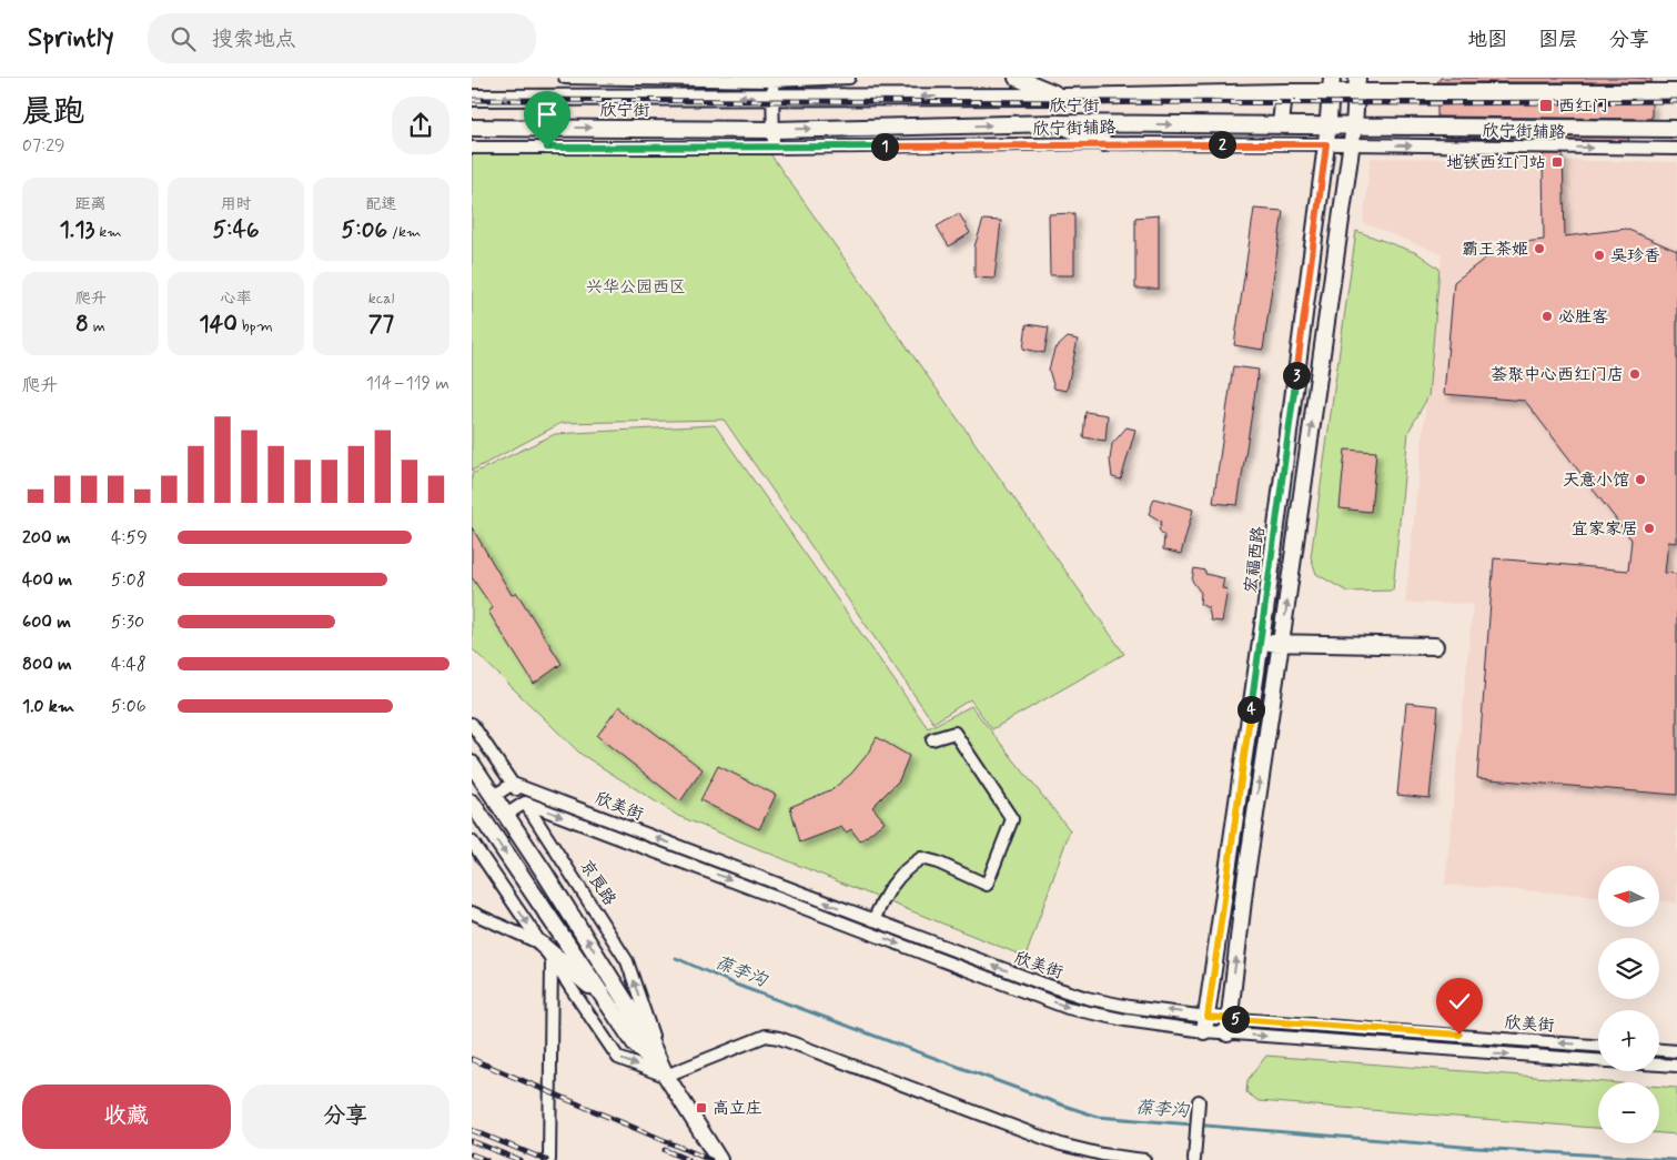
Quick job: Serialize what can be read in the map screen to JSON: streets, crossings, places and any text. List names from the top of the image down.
{
  "streets": {
    "main road": ["欣宁街", "宏福西路", "京良路"],
    "street": ["欣宁街辅路", "欣美街"]
  },
  "crossings": [
    ["欣宁街", "宏福西路"],
    ["欣宁街辅路", "宏福西路"],
    ["宏福西路", "欣美街"],
    ["欣美街", "京良路"]
  ],
  "water": ["葆李沟"],
  "parks": ["兴华公园西区"],
  "places": {
    "transit": ["西红门", "地铁西红门站", "高立庄"],
    "other": [
      "霸王茶姬",
      "吴珍香",
      "必胜客",
      "荟聚中心西红门店",
      "天意小馆",
      "宜家家居"
    ]
  },
  "north": "left",
  "page": {
    "header": "Sprintly",
    "search": "搜索地点",
    "nav": ["地图", "图层", "分享"],
    "heading": ["晨跑", "07:29"],
    "pins": [
      "2",
      "1",
      "3",
      "4",
      "5"
    ],
    "stats": [
      ["距离", "1.13 km"],
      ["用时", "5:46"],
      ["配速", "5:06 /km"],
      ["爬升", "8 m"],
      ["心率", "140 bpm"],
      ["kcal", "77"]
    ],
    "chart": ["爬升", "114–119 m"],
    "list": [
      {
        "name": "200 m",
        "note": "4:59"
      },
      {
        "name": "400 m",
        "note": "5:08"
      },
      {
        "name": "600 m",
        "note": "5:30"
      },
      {
        "name": "800 m",
        "note": "4:48"
      },
      {
        "name": "1.0 km",
        "note": "5:06"
      }
    ],
    "map_buttons": ["+", "−"],
    "buttons": ["收藏", "分享"]
  }
}
